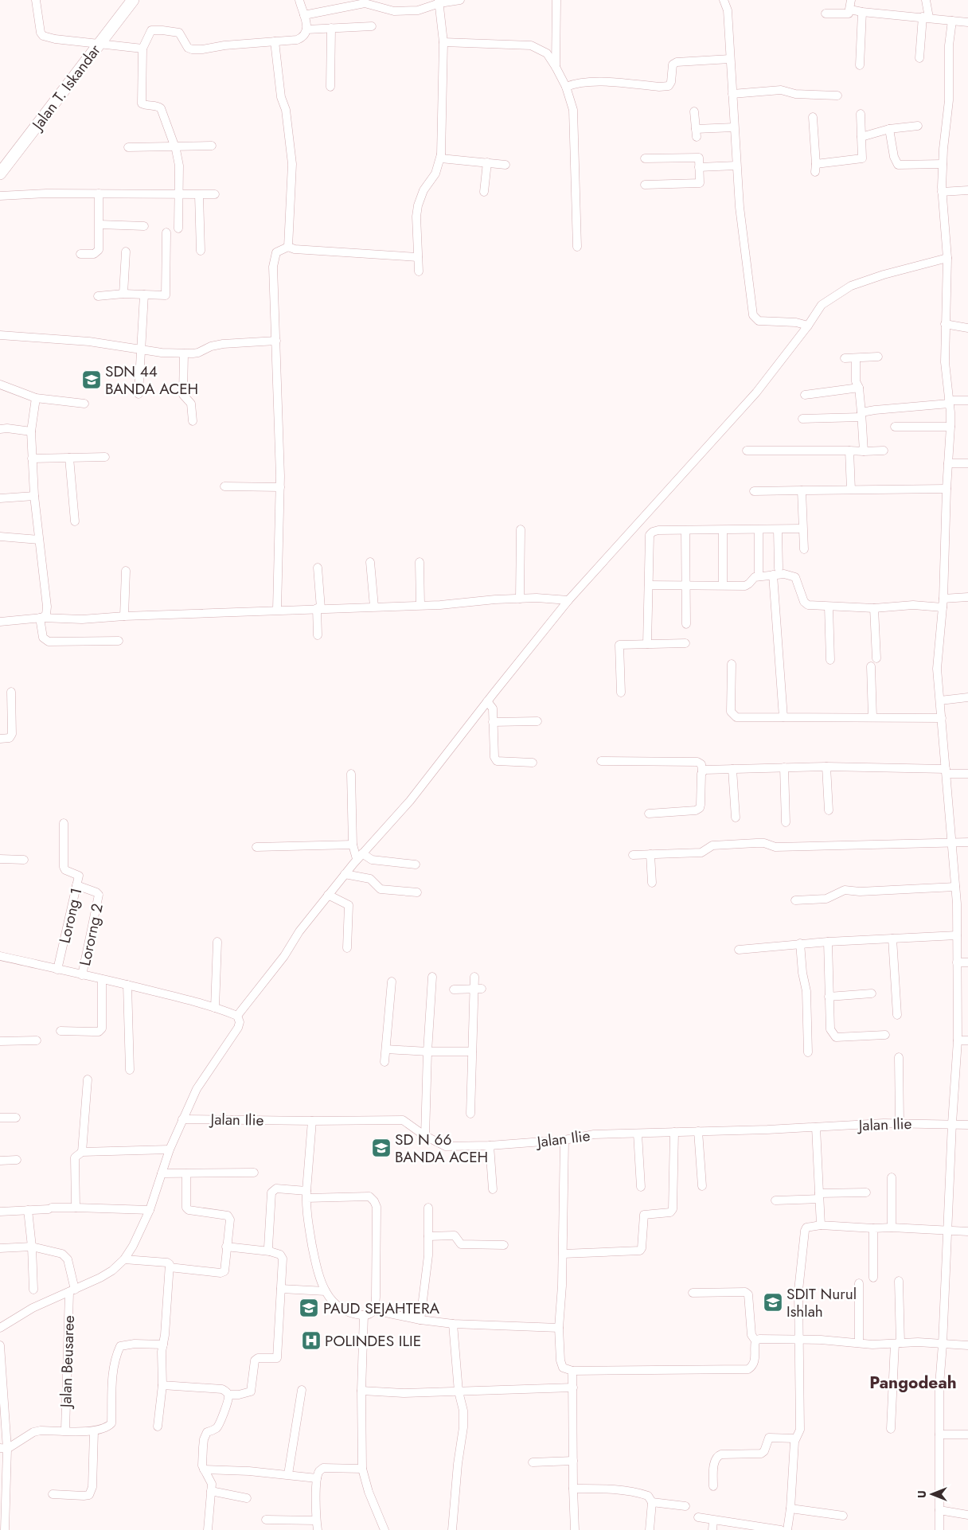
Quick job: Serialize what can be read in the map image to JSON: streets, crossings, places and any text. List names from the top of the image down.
{
  "streets": {
    "street": [
      "Jalan T. Iskandar",
      "Lorong 1",
      "Lororng 2",
      "Jalan Ilie",
      "Jalan Beusaree"
    ]
  },
  "crossings": [
    ["Lorong 1", "Lororng 2"]
  ],
  "districts": ["Pangodeah"],
  "places": {
    "school or university": [
      "SDN 44 BANDA ACEH",
      "SD N 66 BANDA ACEH",
      "SDIT Nurul Ishlah",
      "PAUD SEJAHTERA"
    ],
    "hospital": ["POLINDES ILIE"]
  },
  "north": "left"
}
